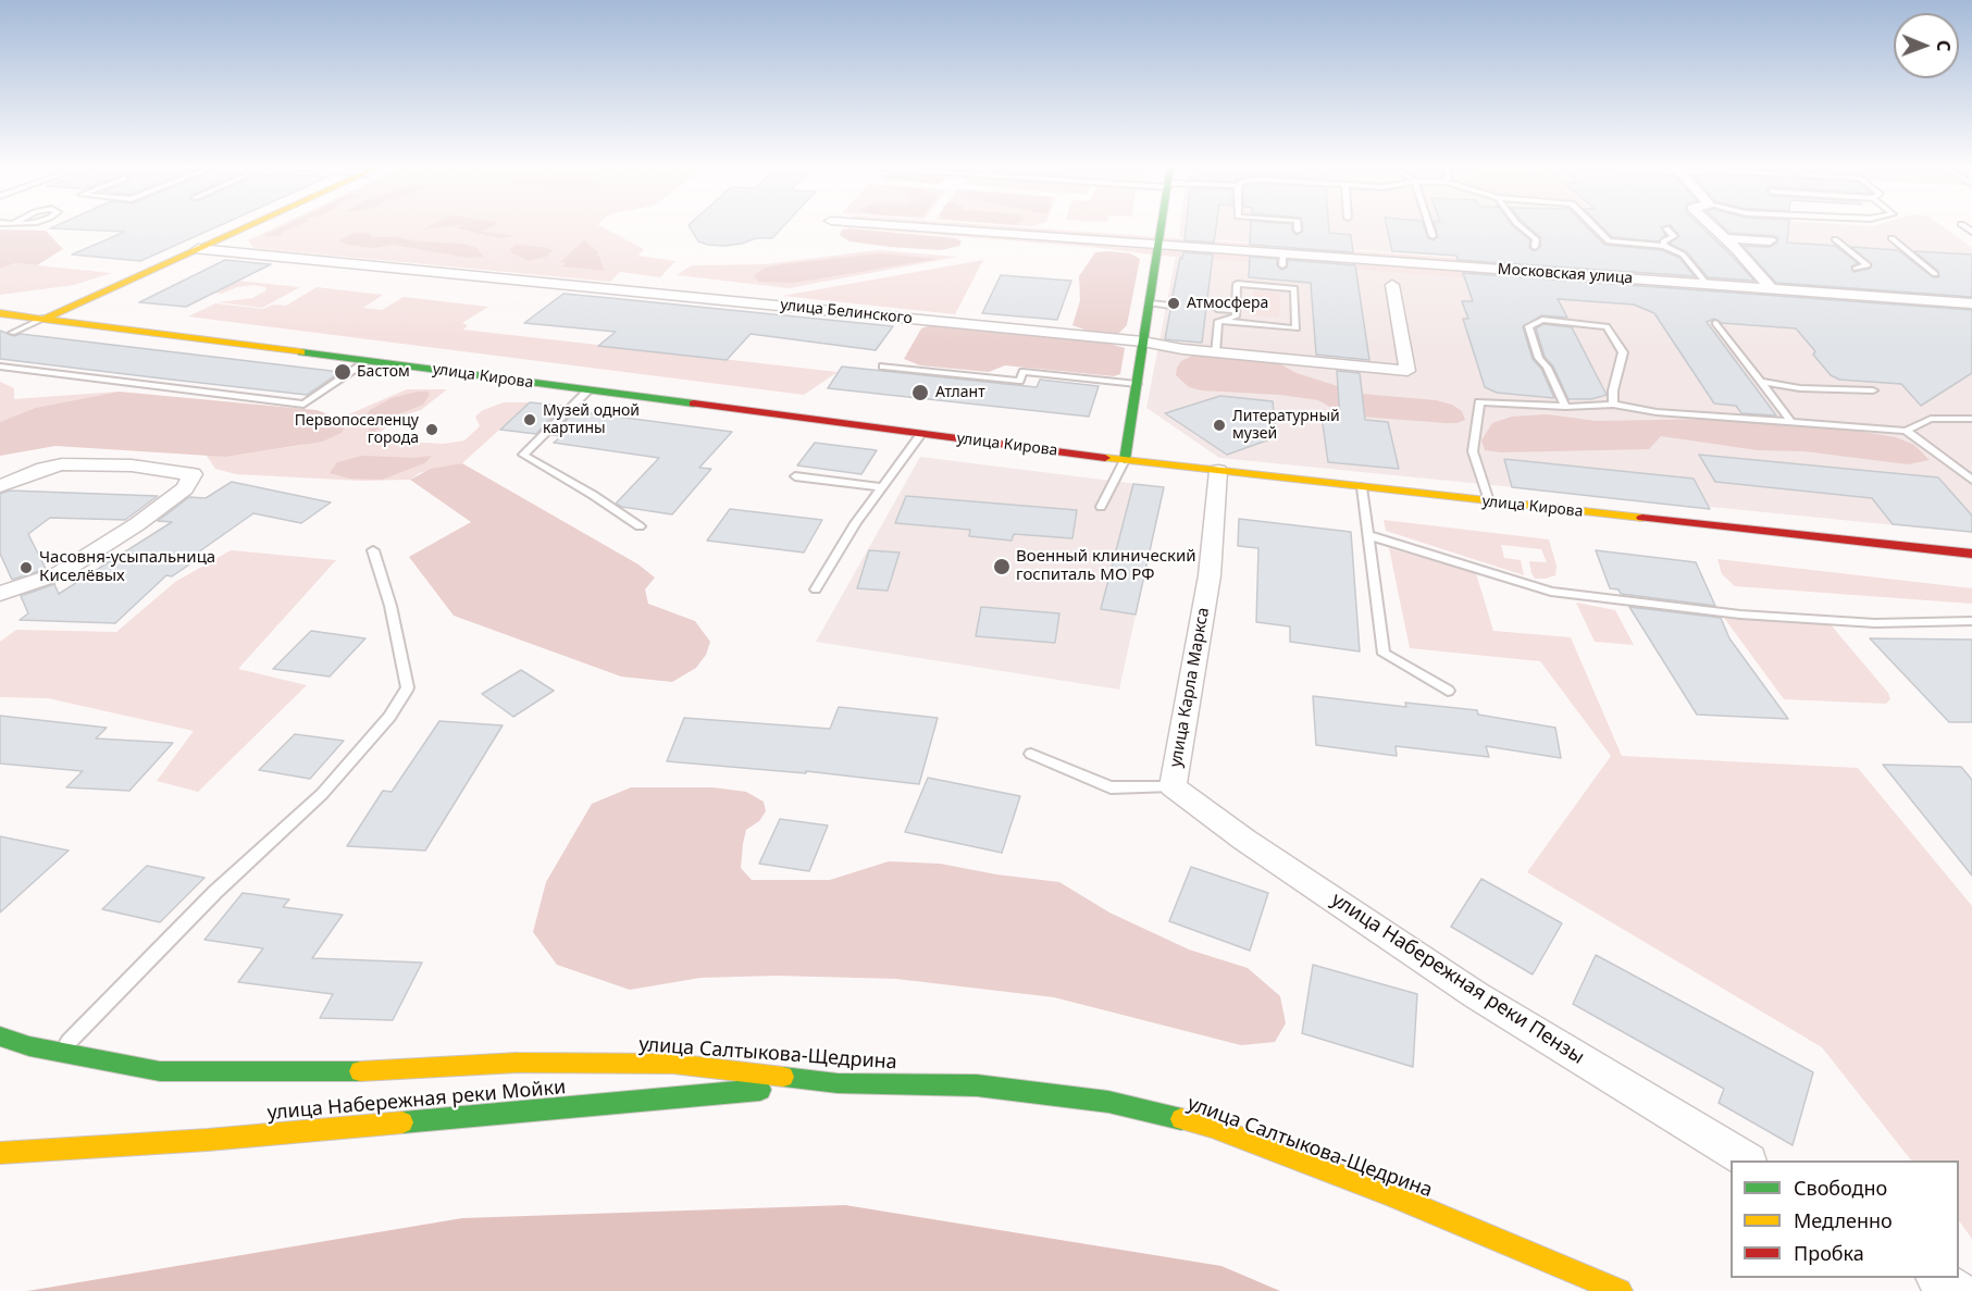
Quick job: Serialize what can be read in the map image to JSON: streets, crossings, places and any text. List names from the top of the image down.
{
  "streets": {
    "main road": ["улица Кирова", "улица Салтыкова-Щедрина", "улица Набережная реки Мойки"],
    "street": [
      "Московская улица",
      "улица Белинского",
      "улица Карла Маркса",
      "улица Набережная реки Пензы"
    ]
  },
  "crossings": [
    ["улица Кирова", "улица Карла Маркса"],
    ["улица Карла Маркса", "улица Набережная реки Пензы"],
    ["улица Салтыкова-Щедрина", "улица Набережная реки Мойки"]
  ],
  "places": [
    "Атмосфера",
    "Бастом",
    "Атлант",
    "Музей одной картины",
    "Литературный музей",
    "Первопоселенцу города",
    "Военный клинический госпиталь МО РФ",
    "Часовня-усыпальница Киселёвых"
  ],
  "legend": ["Свободно", "Медленно", "Пробка"],
  "north": "right"
}
